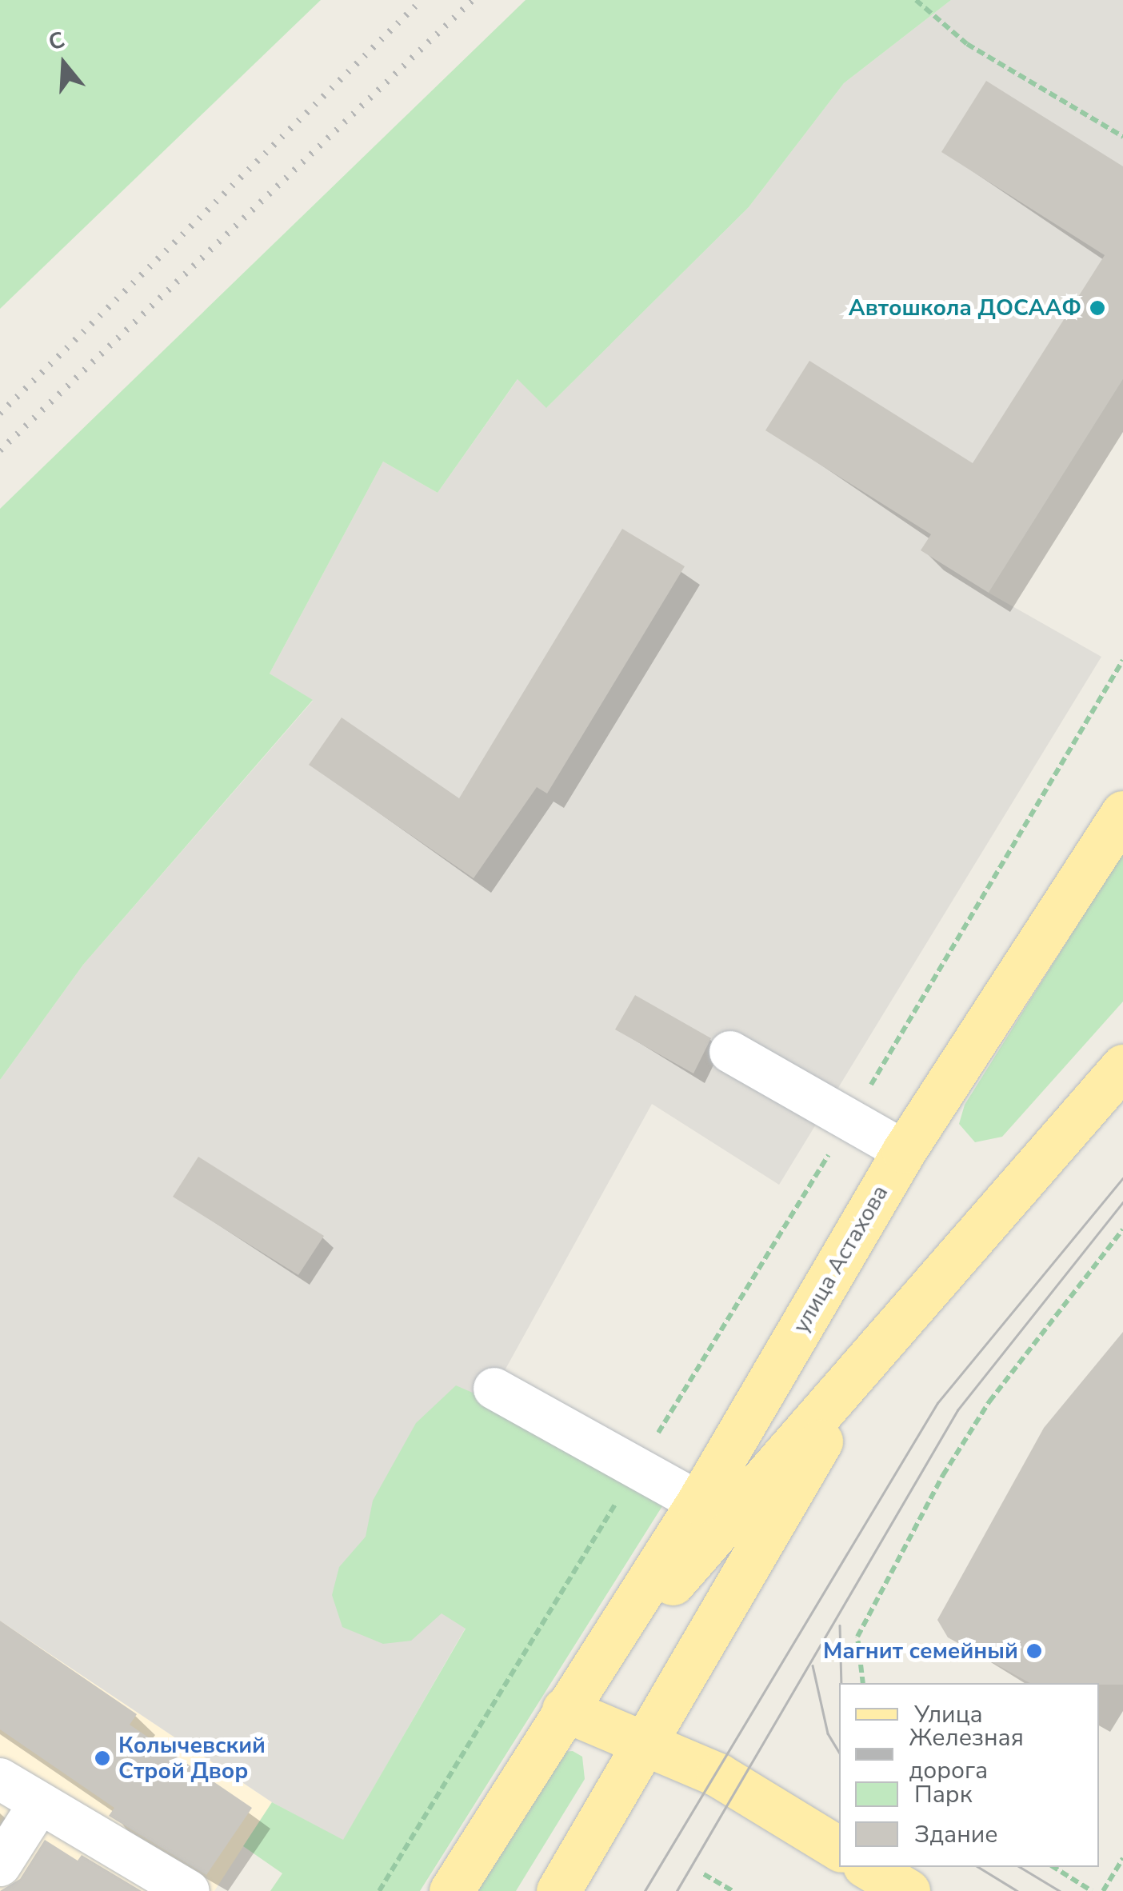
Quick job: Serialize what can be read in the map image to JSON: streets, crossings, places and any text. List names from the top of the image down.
{
  "streets": {
    "main road": ["улица Астахова"]
  },
  "places": ["Автошкола ДОСААФ", "Магнит семейный", "Колычевский Строй Двор"],
  "legend": [
    "Улица",
    "Железная дорога",
    "Парк",
    "Здание"
  ],
  "north": "top"
}
